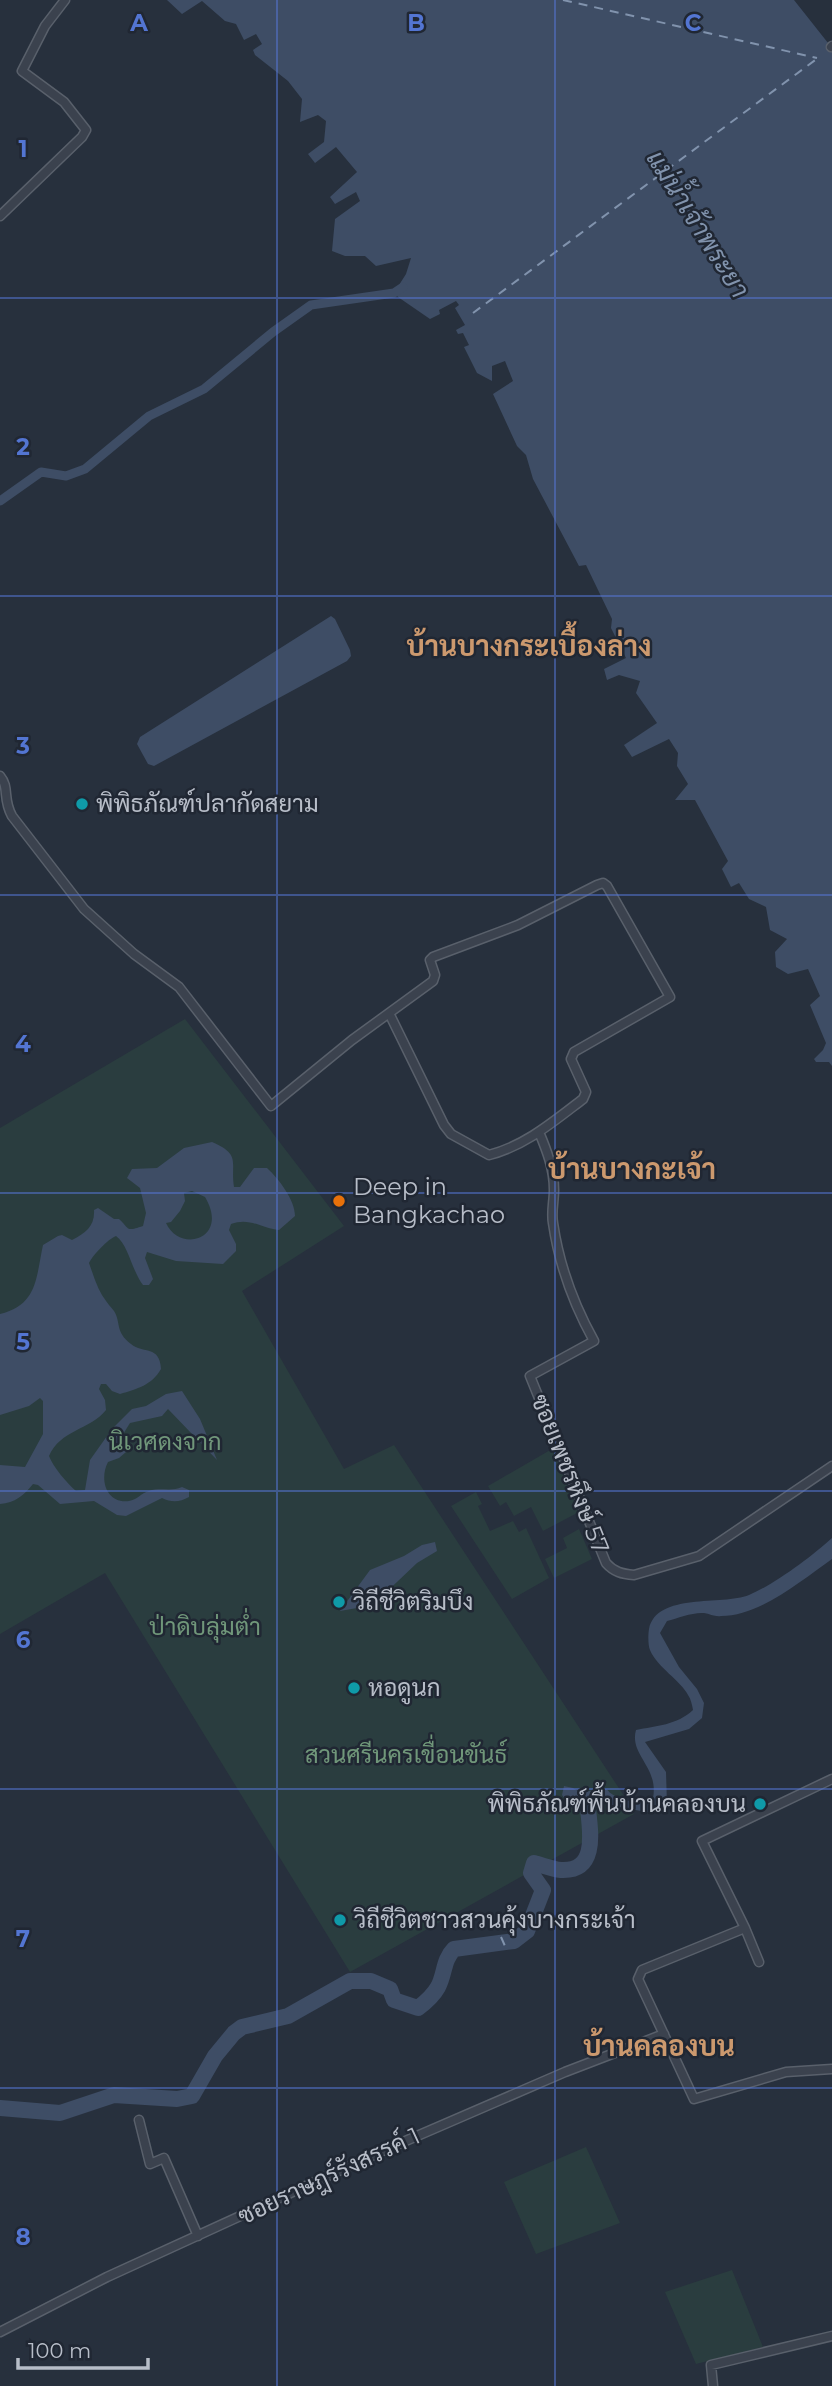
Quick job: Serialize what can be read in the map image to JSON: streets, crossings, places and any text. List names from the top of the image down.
{
  "streets": {
    "street": ["ซอยเพชรหึงษ์ 57", "ซอยราษฎร์รังสรรค์ 1"]
  },
  "districts": ["บ้านบางกระเบื้องล่าง", "บ้านบางกะเจ้า", "บ้านคลองบน"],
  "water": ["แม่น้ำเจ้าพระยา"],
  "parks": ["นิเวศดงจาก", "ป่าดิบลุ่มต่ำ", "สวนศรีนครเขื่อนขันธ์"],
  "places": [
    "พิพิธภัณฑ์ปลากัดสยาม",
    "Deep in Bangkachao",
    "วิถีชีวิตริมบึง",
    "หอดูนก",
    "พิพิธภัณฑ์พื้นบ้านคลองบน",
    "วิถีชีวิตชาวสวนคุ้งบางกระเจ้า"
  ],
  "scale_bar": "100 m",
  "grid": {
    "columns": ["A", "B", "C"],
    "rows": [
      "1",
      "2",
      "3",
      "4",
      "5",
      "6",
      "7",
      "8"
    ]
  }
}
